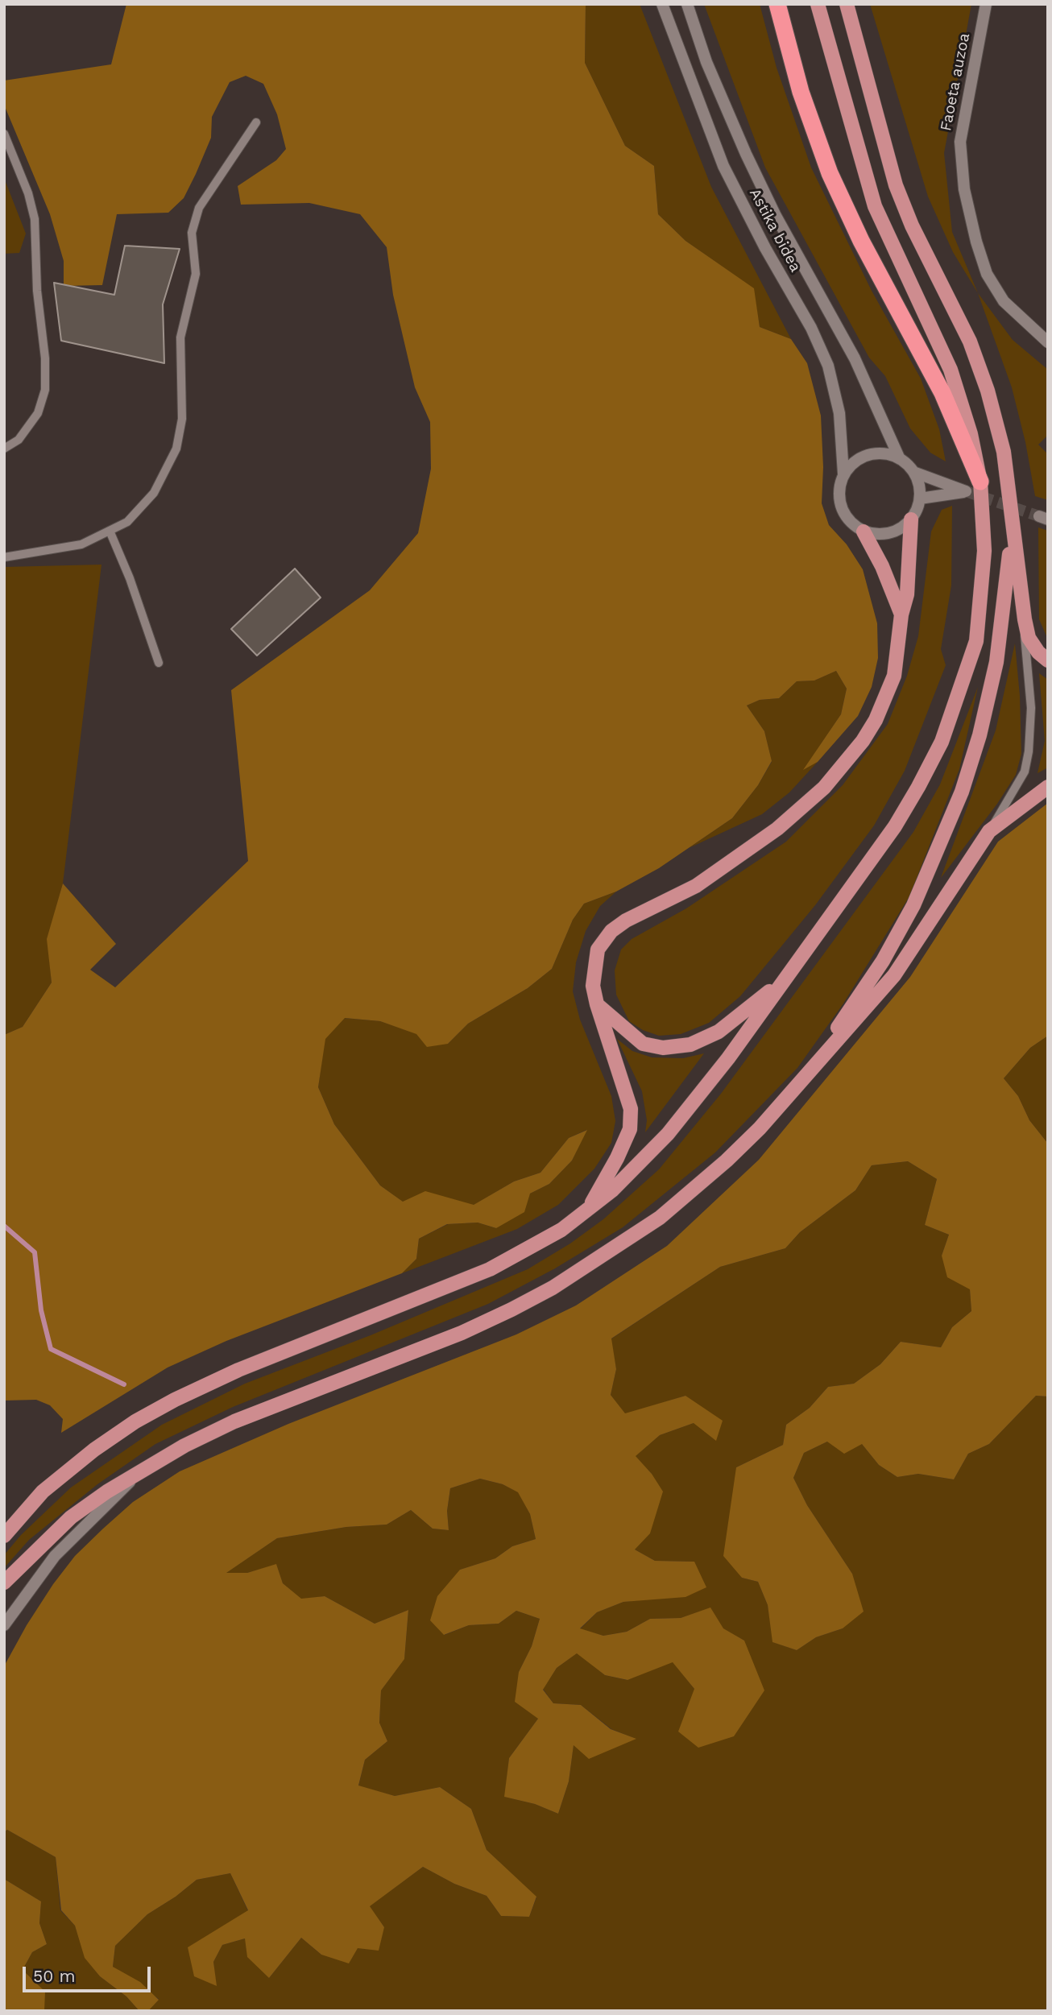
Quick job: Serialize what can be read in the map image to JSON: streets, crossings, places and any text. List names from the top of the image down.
{
  "streets": {
    "street": ["Faoeta auzoa", "Astika bidea"]
  },
  "scale_bar": "50 m"
}
